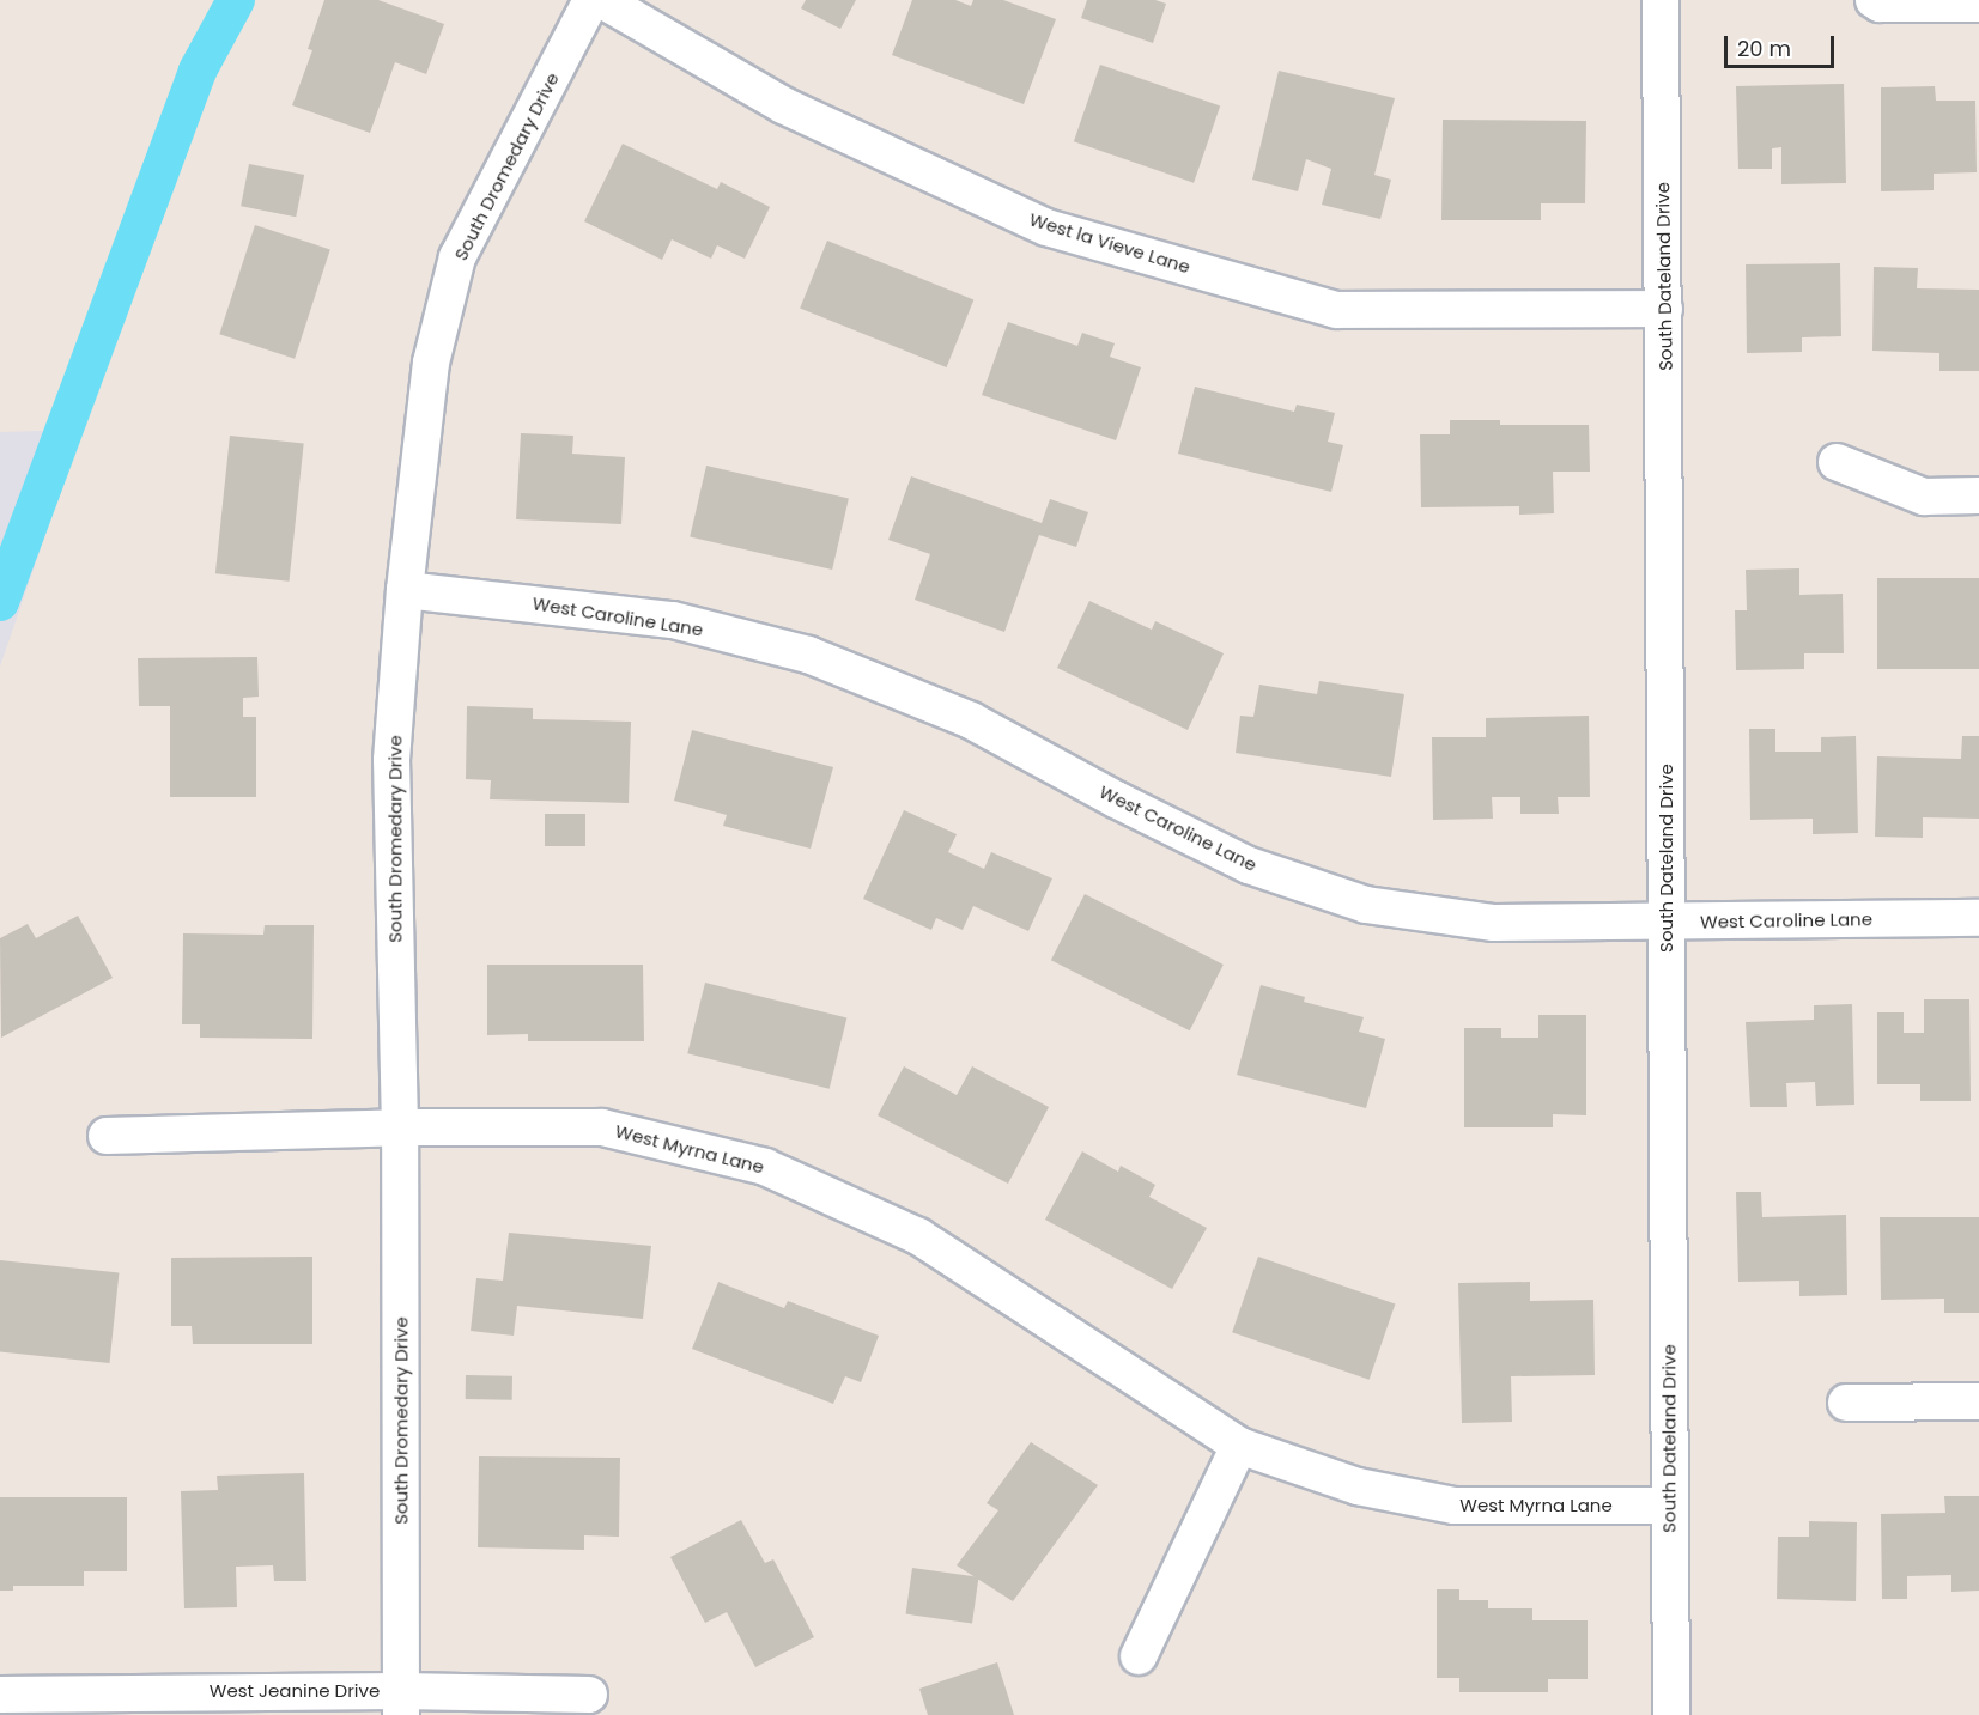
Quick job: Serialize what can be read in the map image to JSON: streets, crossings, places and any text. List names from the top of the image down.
{
  "streets": {
    "street": [
      "South Dromedary Drive",
      "West la Vieve Lane",
      "South Dateland Drive",
      "West Caroline Lane",
      "West Myrna Lane",
      "West Jeanine Drive"
    ]
  },
  "crossings": [
    ["South Dromedary Drive", "West Caroline Lane"],
    ["South Dromedary Drive", "West Myrna Lane"],
    ["South Dromedary Drive", "West Jeanine Drive"],
    ["West la Vieve Lane", "South Dateland Drive"],
    ["South Dateland Drive", "West Caroline Lane"],
    ["South Dateland Drive", "West Myrna Lane"]
  ],
  "scale_bar": "20 m"
}
